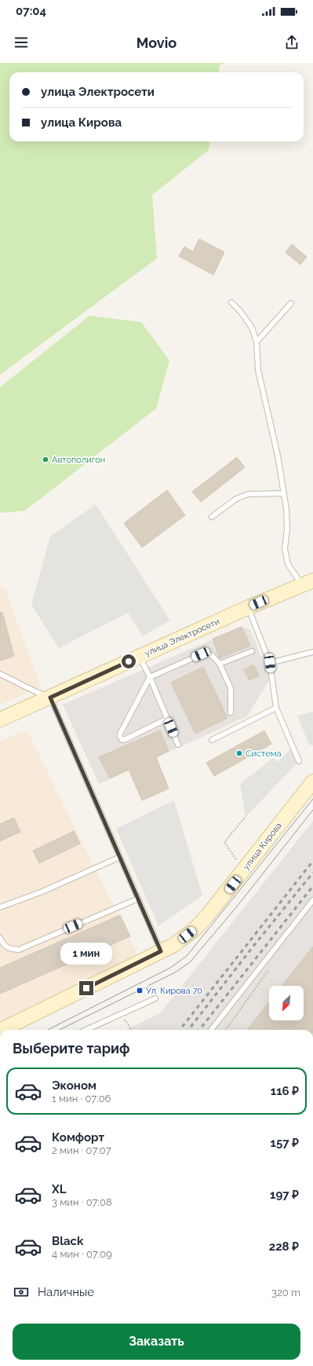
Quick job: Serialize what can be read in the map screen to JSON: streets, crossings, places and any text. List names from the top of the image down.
{
  "streets": {
    "main road": ["улица Электросети", "улица Кирова"]
  },
  "places": {
    "other": ["Автополигон", "Система"],
    "transit": ["Ул. Кирова 70"]
  },
  "north": "bottom left",
  "page": {
    "status": "07:04",
    "header": "Movio",
    "banner": ["улица Электросети", "улица Кирова"],
    "bubble": "1 мин",
    "heading": "Выберите тариф",
    "list": [
      {
        "name": "Эконом",
        "note": "1 мин · 07:06",
        "value": "116 ₽"
      },
      {
        "name": "Комфорт",
        "note": "2 мин · 07:07",
        "value": "157 ₽"
      },
      {
        "name": "XL",
        "note": "3 мин · 07:08",
        "value": "197 ₽"
      },
      {
        "name": "Black",
        "note": "4 мин · 07:09",
        "value": "228 ₽"
      }
    ],
    "pay": ["Наличные", "320 m"],
    "buttons": "Заказать"
  }
}
